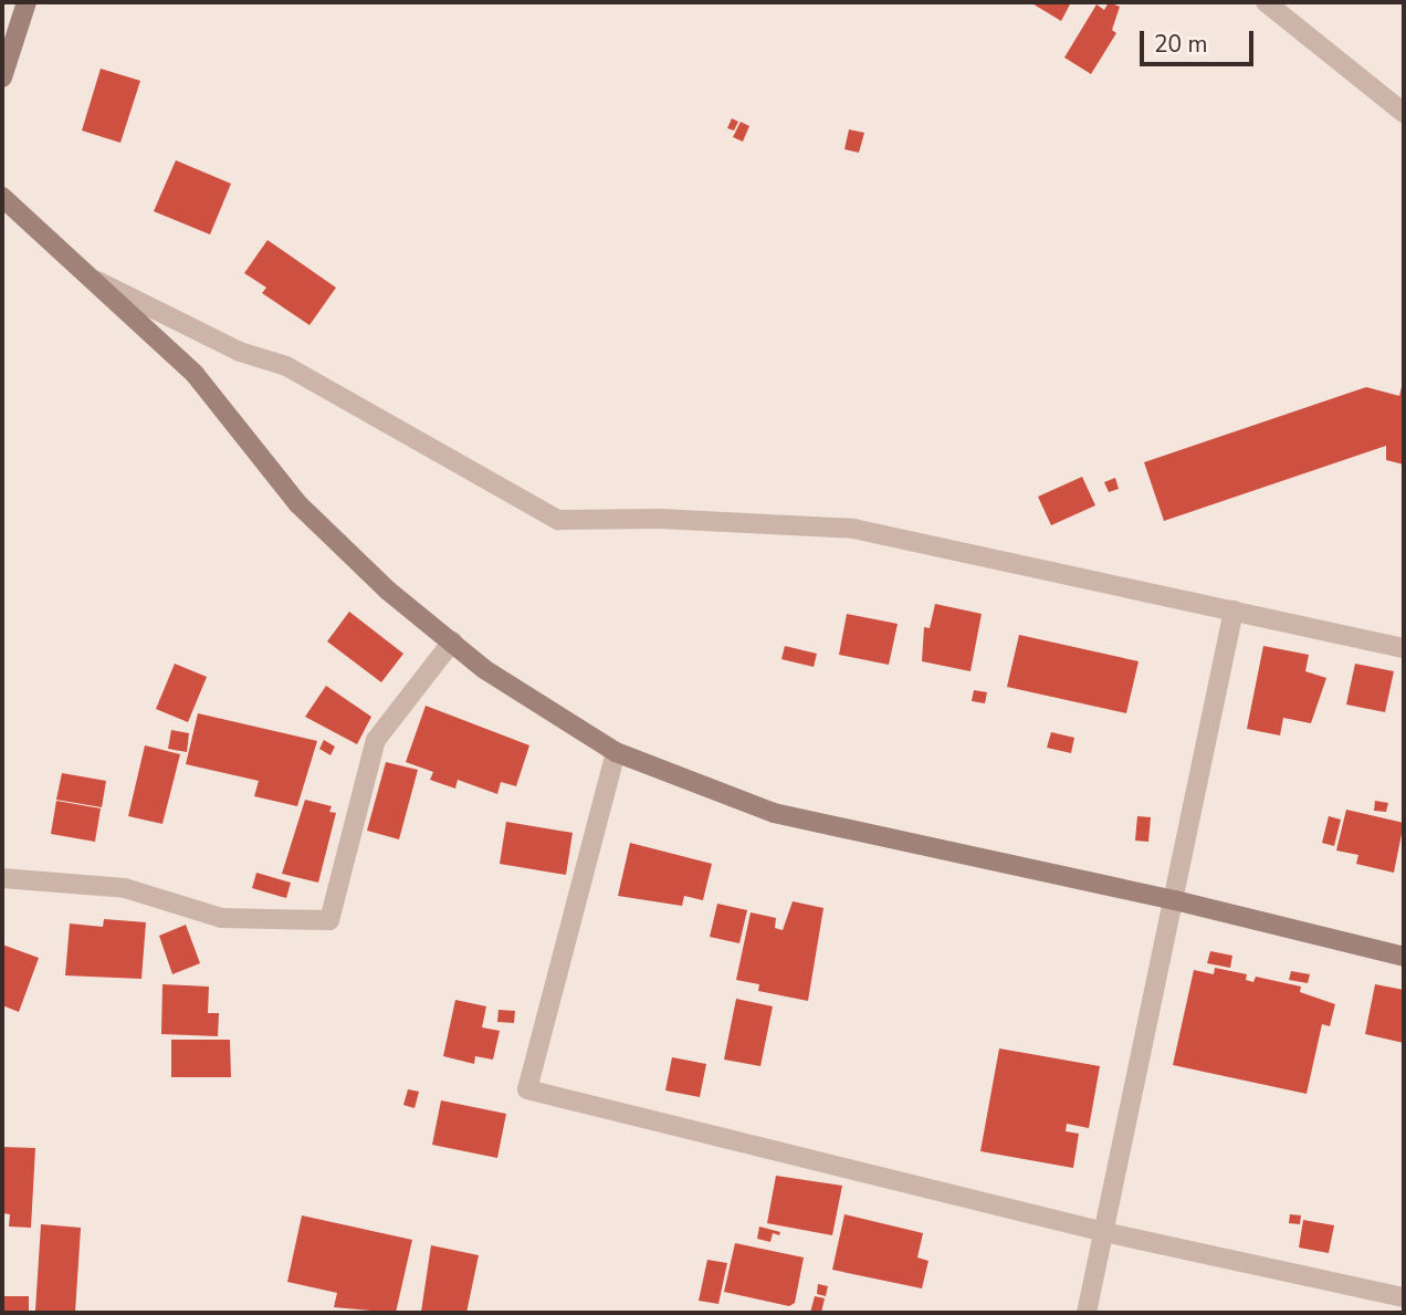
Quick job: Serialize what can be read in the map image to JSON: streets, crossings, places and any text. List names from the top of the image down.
{
  "scale_bar": "20 m"
}
